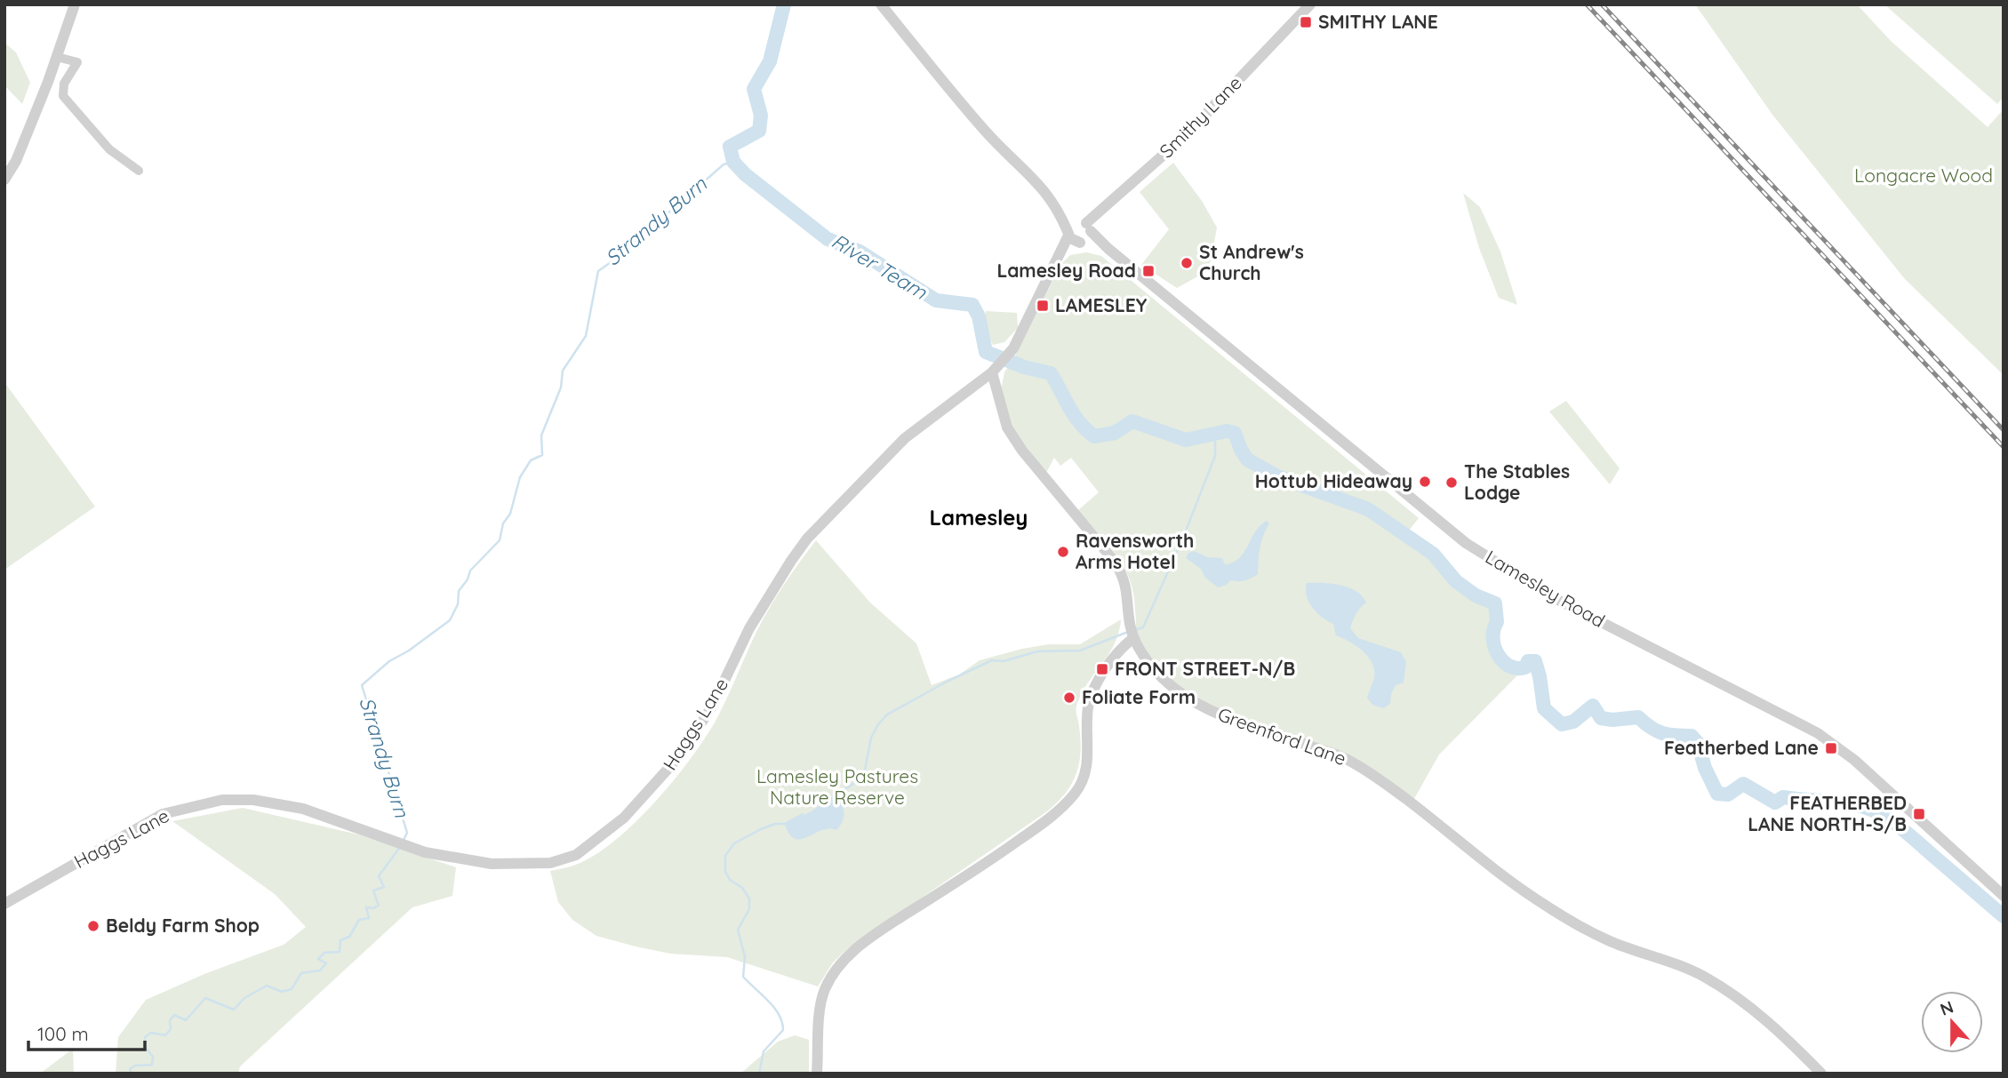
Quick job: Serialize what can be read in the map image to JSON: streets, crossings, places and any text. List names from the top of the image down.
{
  "streets": {
    "street": [
      "Smithy Lane",
      "Lamesley Road",
      "Haggs Lane",
      "Greenford Lane"
    ]
  },
  "crossings": [
    ["Smithy Lane", "Lamesley Road"],
    ["Smithy Lane", "Haggs Lane"],
    ["Lamesley Road", "Haggs Lane"],
    ["Haggs Lane", "Greenford Lane"]
  ],
  "districts": ["Lamesley"],
  "water": ["Strandy Burn", "River Team"],
  "parks": ["Longacre Wood", "Lamesley Pastures Nature Reserve"],
  "places": {
    "transit": [
      "SMITHY LANE",
      "Lamesley Road",
      "LAMESLEY",
      "FRONT STREET-N/B",
      "Featherbed Lane",
      "FEATHERBED LANE NORTH-S/B"
    ],
    "other": [
      "St Andrew's Church",
      "Hottub Hideaway",
      "The Stables Lodge",
      "Ravensworth Arms Hotel",
      "Foliate Form",
      "Beldy Farm Shop"
    ]
  },
  "scale_bar": "100 m",
  "north": "top"
}
